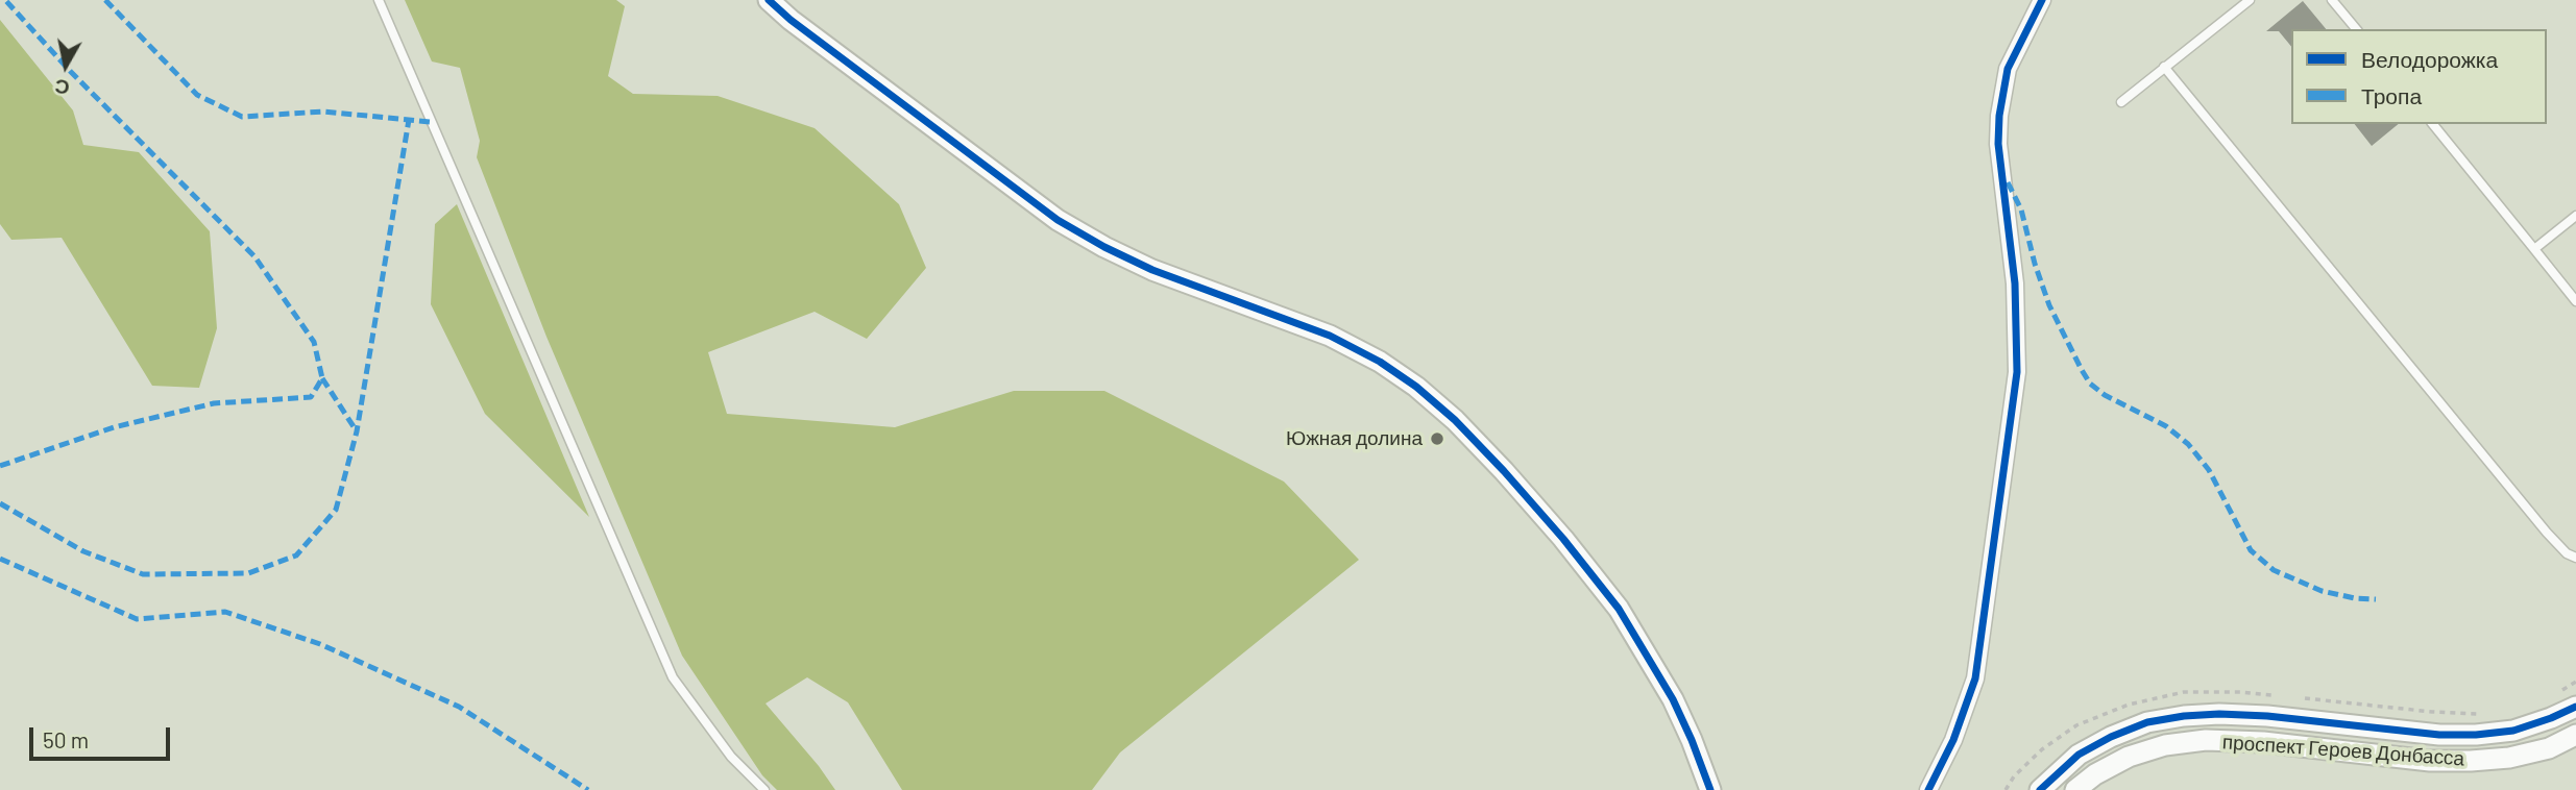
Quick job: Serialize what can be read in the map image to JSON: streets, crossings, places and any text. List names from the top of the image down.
{
  "streets": {
    "street": ["проспект Героев Донбасса"]
  },
  "places": ["Южная долина"],
  "legend": ["Велодорожка", "Тропа"],
  "scale_bar": "50 m",
  "north": "bottom"
}
